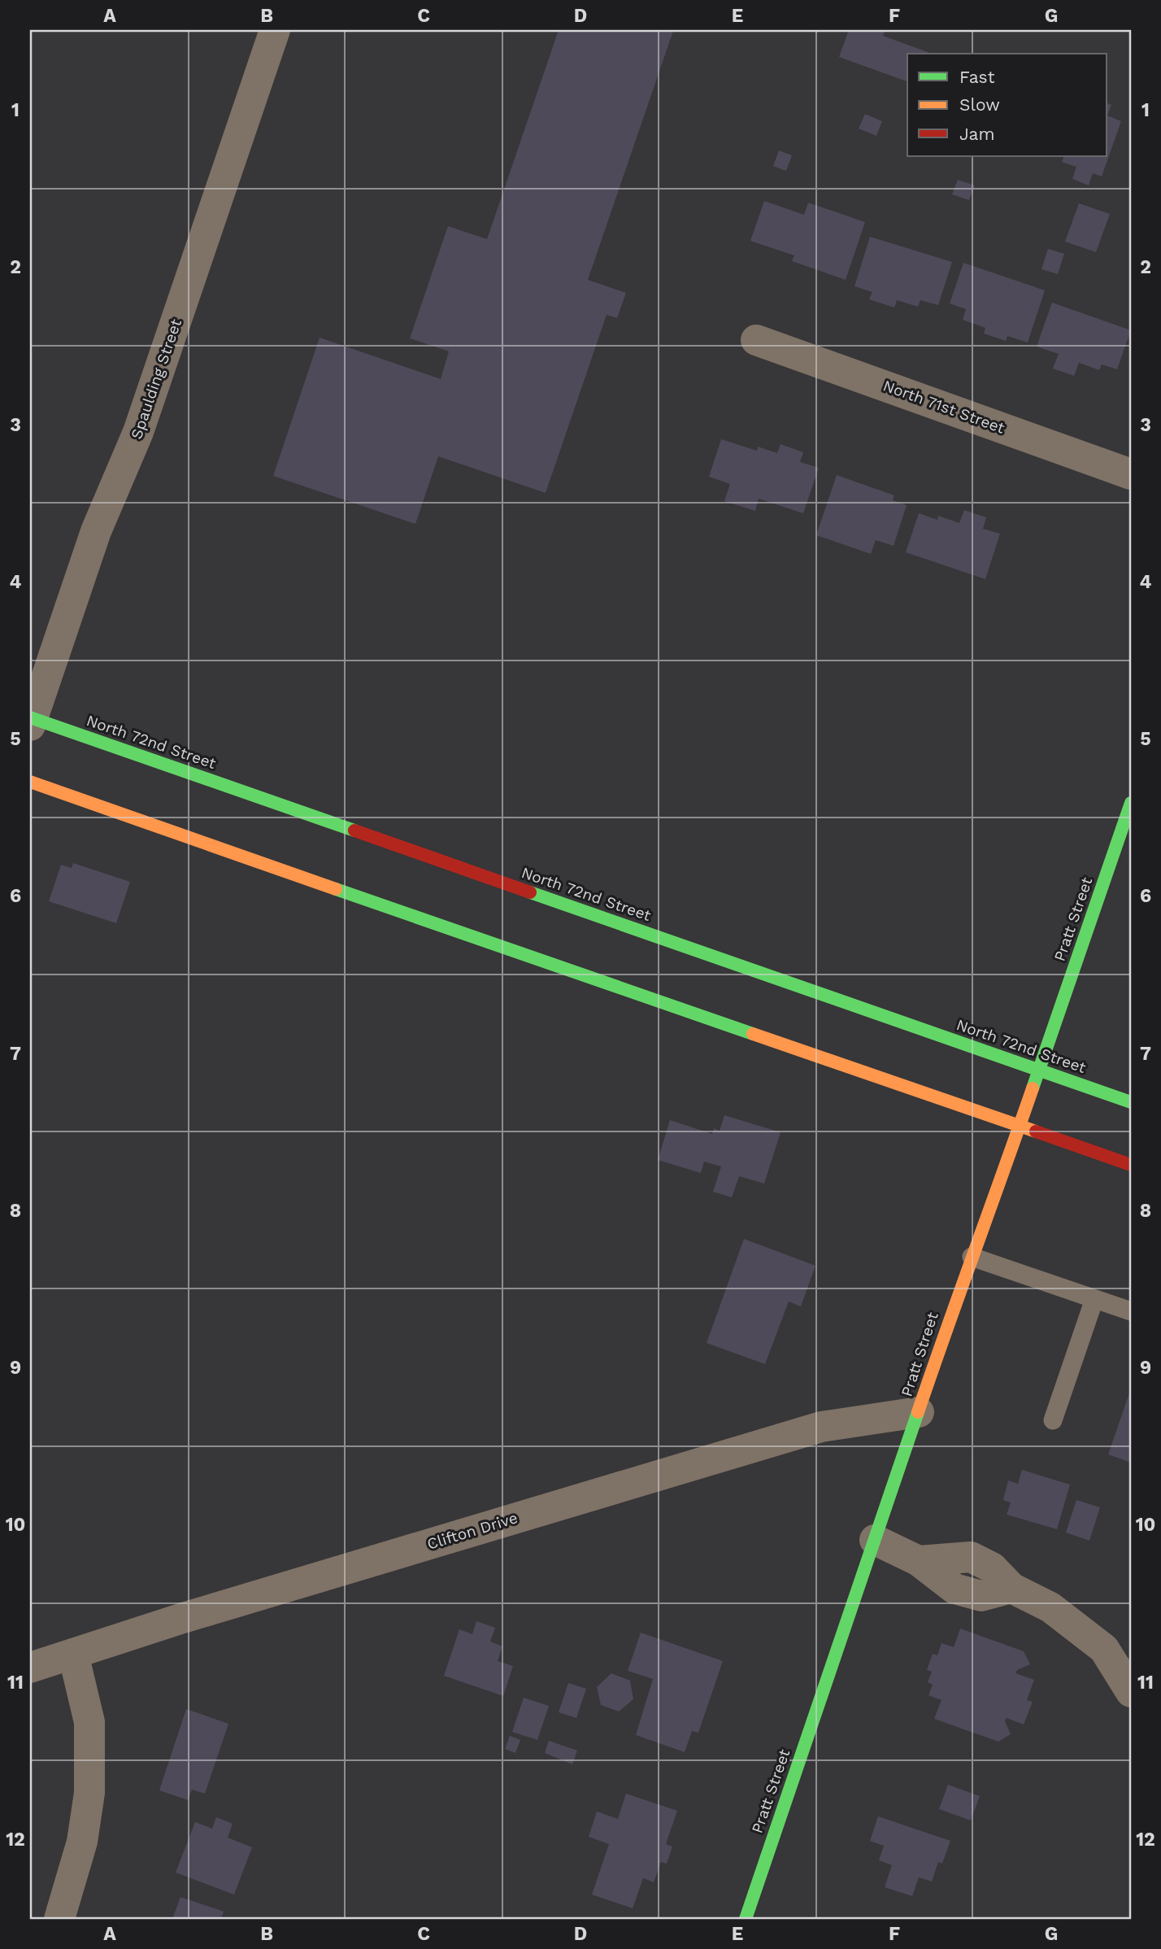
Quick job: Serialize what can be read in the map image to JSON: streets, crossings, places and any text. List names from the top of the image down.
{
  "streets": {
    "main road": ["North 72nd Street", "Pratt Street"],
    "street": ["Spaulding Street", "North 71st Street", "Clifton Drive"]
  },
  "crossings": [
    ["Spaulding Street", "North 72nd Street"],
    ["North 72nd Street", "Pratt Street"],
    ["Pratt Street", "Clifton Drive"]
  ],
  "legend": ["Fast", "Slow", "Jam"],
  "grid": {
    "columns": [
      "A",
      "B",
      "C",
      "D",
      "E",
      "F",
      "G"
    ],
    "rows": [
      "1",
      "2",
      "3",
      "4",
      "5",
      "6",
      "7",
      "8",
      "9",
      "10",
      "11",
      "12"
    ]
  }
}
